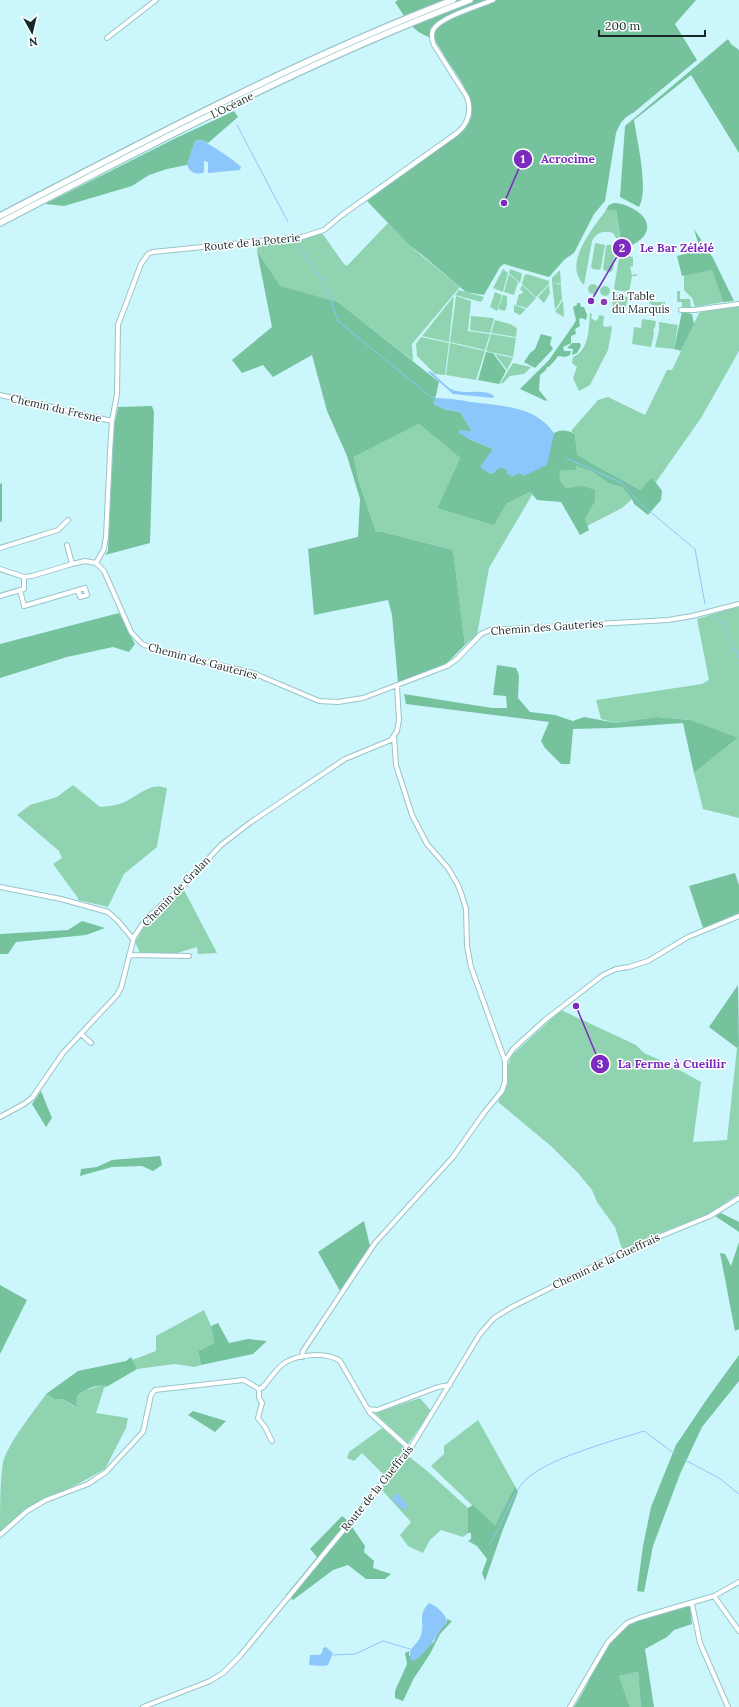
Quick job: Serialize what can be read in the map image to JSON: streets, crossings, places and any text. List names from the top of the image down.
{
  "streets": {
    "highway": ["L’Océane"],
    "street": [
      "Route de la Poterie",
      "Chemin du Fresne",
      "Chemin des Gauteries",
      "Chemin de Gralan",
      "Chemin de la Gueffrais",
      "Route de la Gueffrais"
    ]
  },
  "crossings": [
    ["Route de la Poterie", "Chemin du Fresne"],
    ["Route de la Poterie", "Chemin des Gauteries"],
    ["Chemin de la Gueffrais", "Route de la Gueffrais"]
  ],
  "places": [
    "Acrocime",
    "Le Bar Zélélé",
    "La Table du Marquis",
    "La Ferme à Cueillir"
  ],
  "scale_bar": "200 m",
  "north": "bottom"
}
